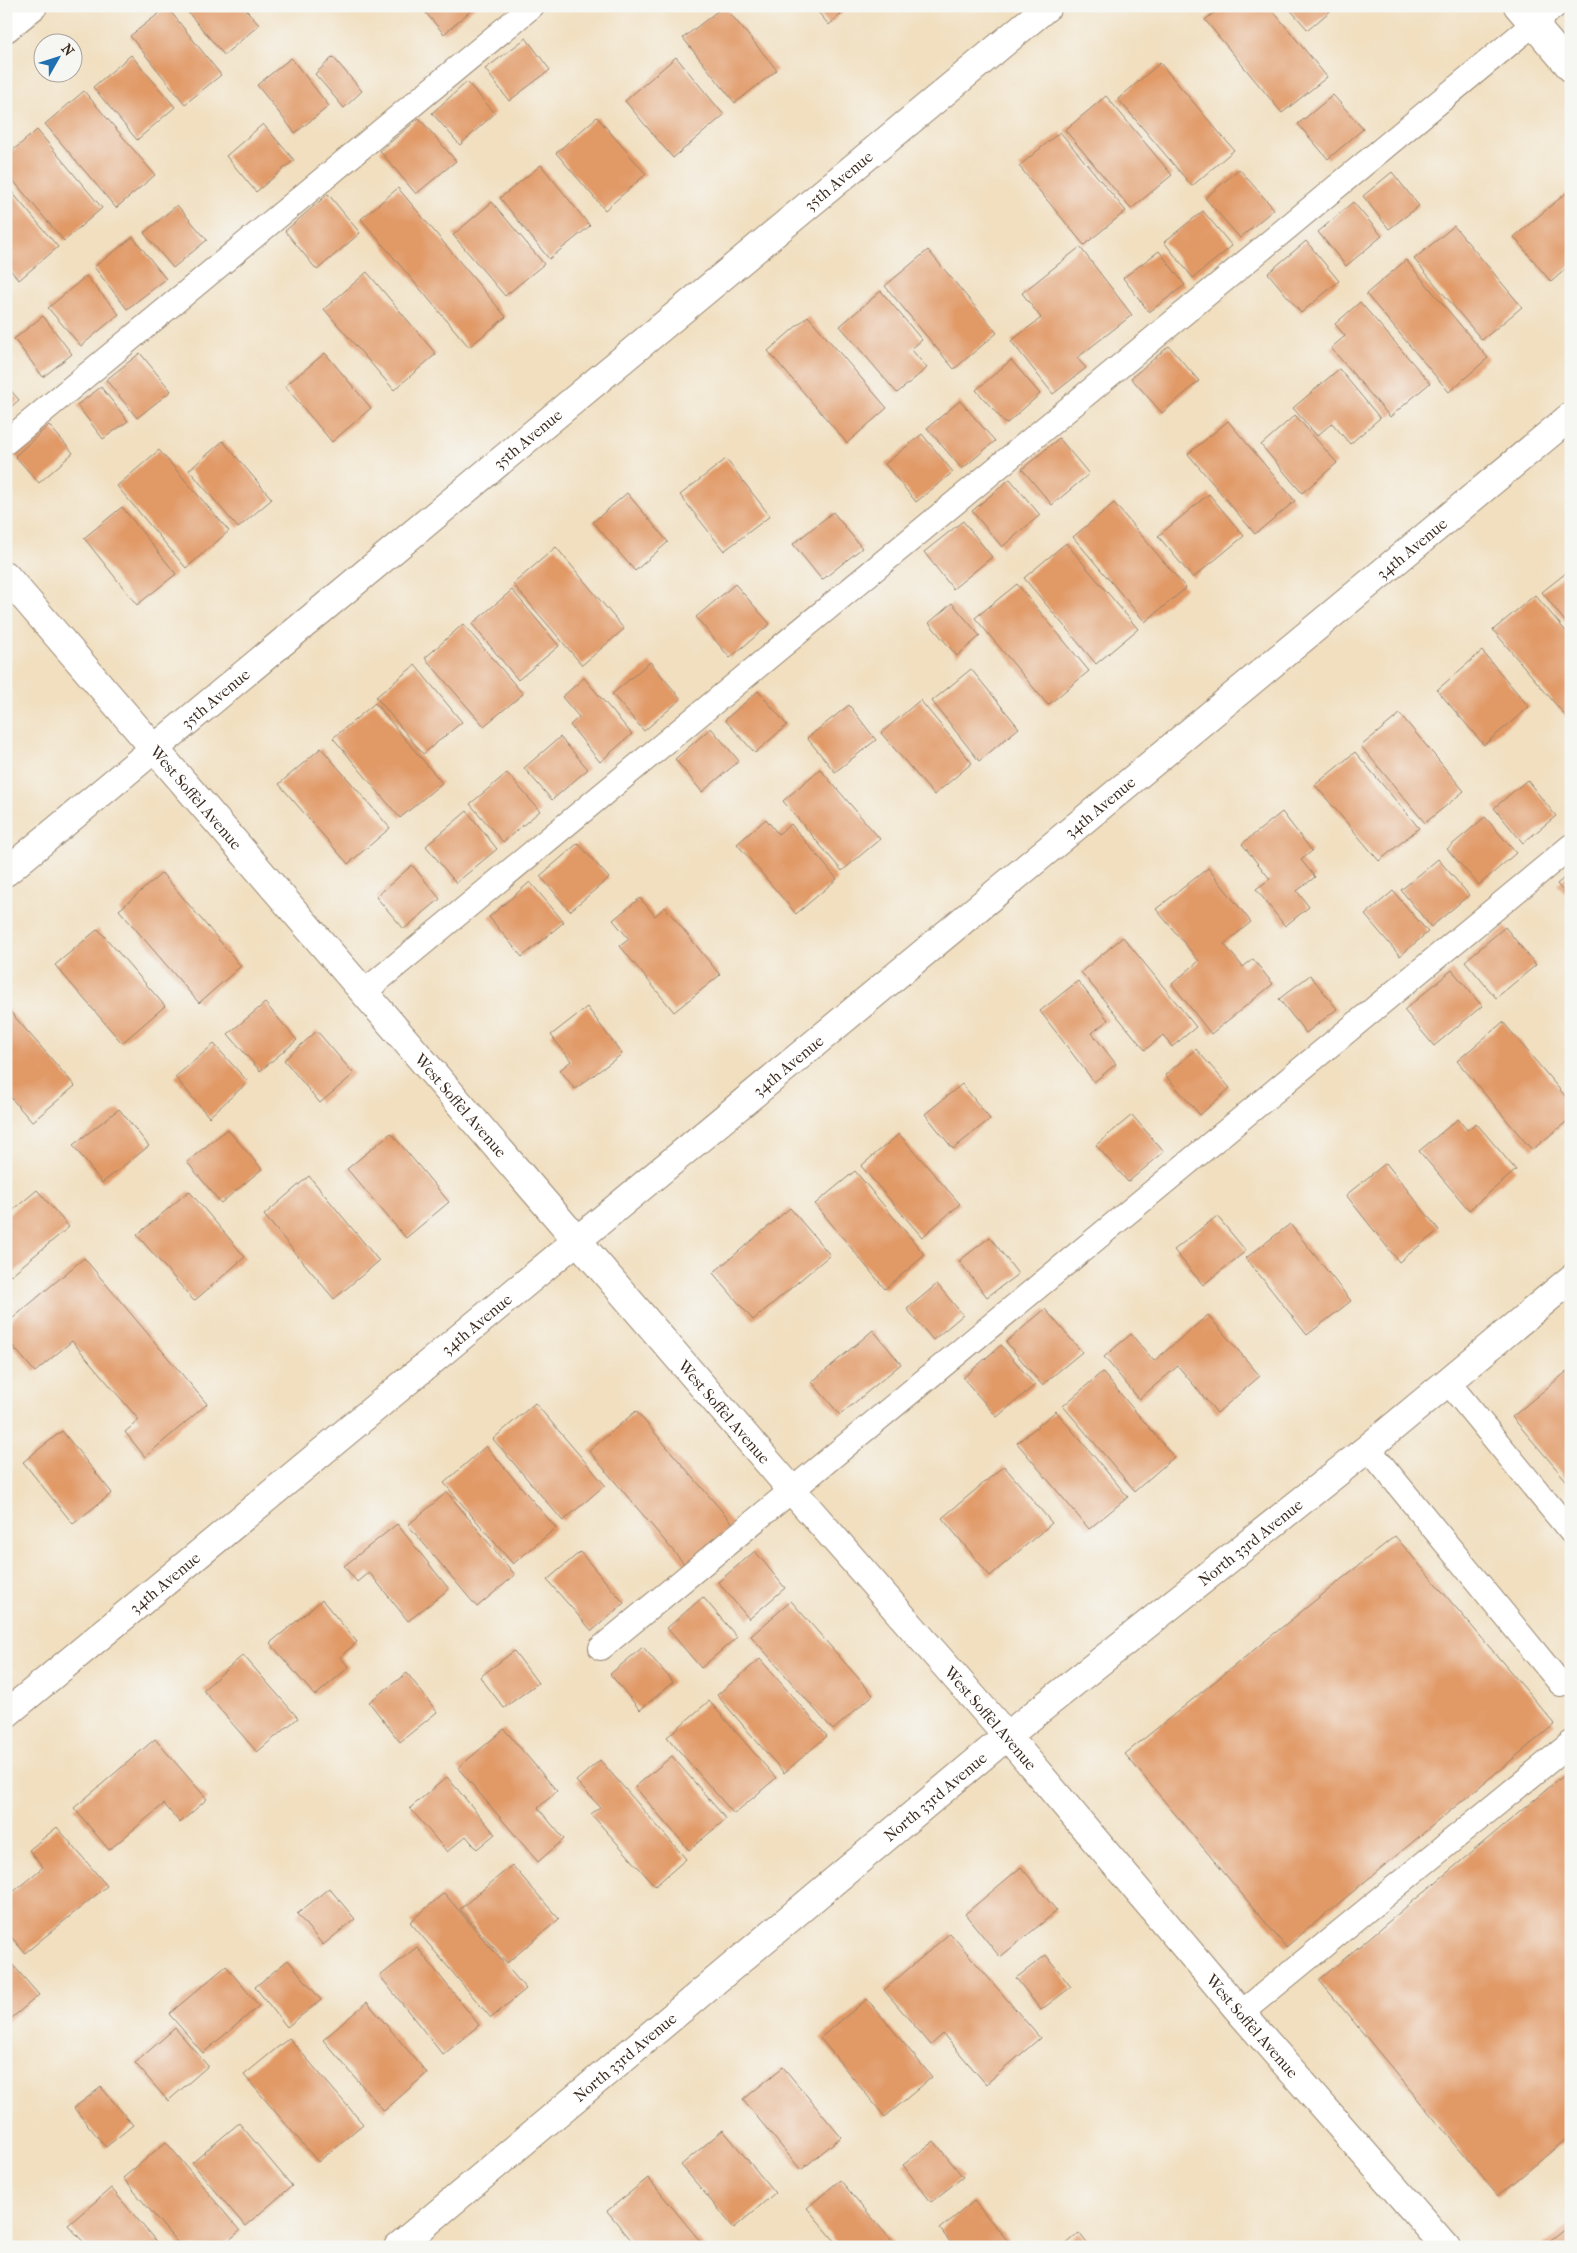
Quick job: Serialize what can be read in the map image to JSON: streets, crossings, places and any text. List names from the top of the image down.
{
  "streets": {
    "street": [
      "35th Avenue",
      "34th Avenue",
      "West Soffel Avenue",
      "North 33rd Avenue"
    ]
  },
  "crossings": [
    ["35th Avenue", "West Soffel Avenue"],
    ["34th Avenue", "West Soffel Avenue"],
    ["West Soffel Avenue", "North 33rd Avenue"]
  ],
  "north": "top right"
}
